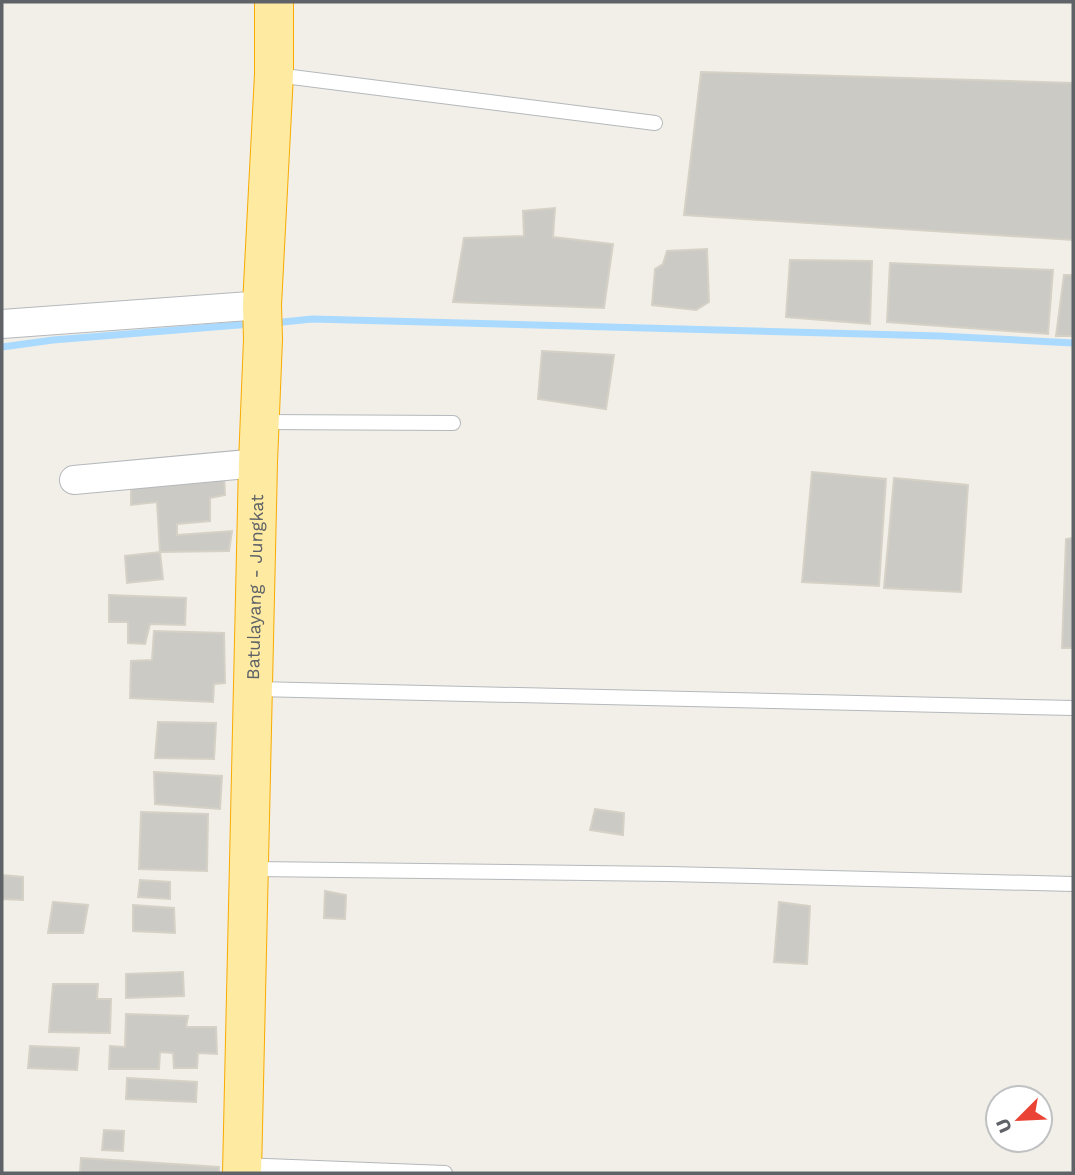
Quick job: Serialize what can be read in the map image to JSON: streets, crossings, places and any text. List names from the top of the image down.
{
  "streets": {
    "highway": ["Batulayang - Jungkat"]
  },
  "north": "bottom left"
}
